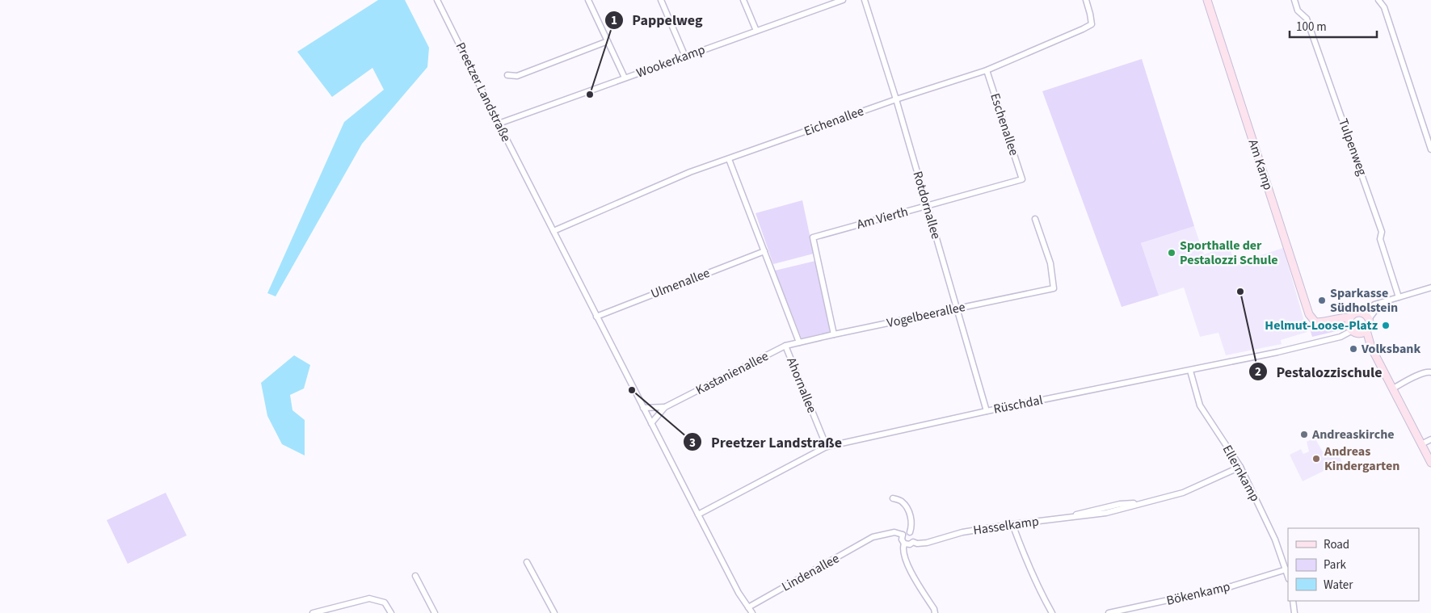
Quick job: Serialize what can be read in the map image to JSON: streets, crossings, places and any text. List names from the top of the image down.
{
  "streets": {
    "street": [
      "Wookerkamp",
      "Preetzer Landstraße",
      "Eichenallee",
      "Eschenallee",
      "Tulpenweg",
      "Am Kamp",
      "Rotdornallee",
      "Am Vierth",
      "Ulmenallee",
      "Vogelbeerallee",
      "Kastanienallee",
      "Ahornallee",
      "Rüschdal",
      "Ellernkamp",
      "Hasselkamp",
      "Lindenallee",
      "Bökenkamp"
    ]
  },
  "crossings": [
    ["Wookerkamp", "Preetzer Landstraße"],
    ["Preetzer Landstraße", "Eichenallee"],
    ["Preetzer Landstraße", "Ulmenallee"],
    ["Preetzer Landstraße", "Kastanienallee"],
    ["Preetzer Landstraße", "Rüschdal"],
    ["Preetzer Landstraße", "Lindenallee"],
    ["Eichenallee", "Eschenallee"],
    ["Eichenallee", "Rotdornallee"],
    ["Eschenallee", "Am Vierth"],
    ["Am Kamp", "Rüschdal"],
    ["Rotdornallee", "Am Vierth"],
    ["Rotdornallee", "Vogelbeerallee"],
    ["Rotdornallee", "Rüschdal"],
    ["Am Vierth", "Vogelbeerallee"],
    ["Vogelbeerallee", "Kastanienallee"],
    ["Kastanienallee", "Ahornallee"],
    ["Ahornallee", "Rüschdal"],
    ["Rüschdal", "Ellernkamp"],
    ["Ellernkamp", "Hasselkamp"],
    ["Ellernkamp", "Bökenkamp"],
    ["Hasselkamp", "Lindenallee"]
  ],
  "places": [
    "Pappelweg",
    "Sporthalle der Pestalozzi Schule",
    "Pestalozzischule",
    "Sparkasse Südholstein",
    "Helmut-Loose-Platz",
    "Volksbank",
    "Preetzer Landstraße",
    "Andreaskirche",
    "Andreas Kindergarten"
  ],
  "legend": ["Road", "Park", "Water"],
  "scale_bar": "100 m"
}
